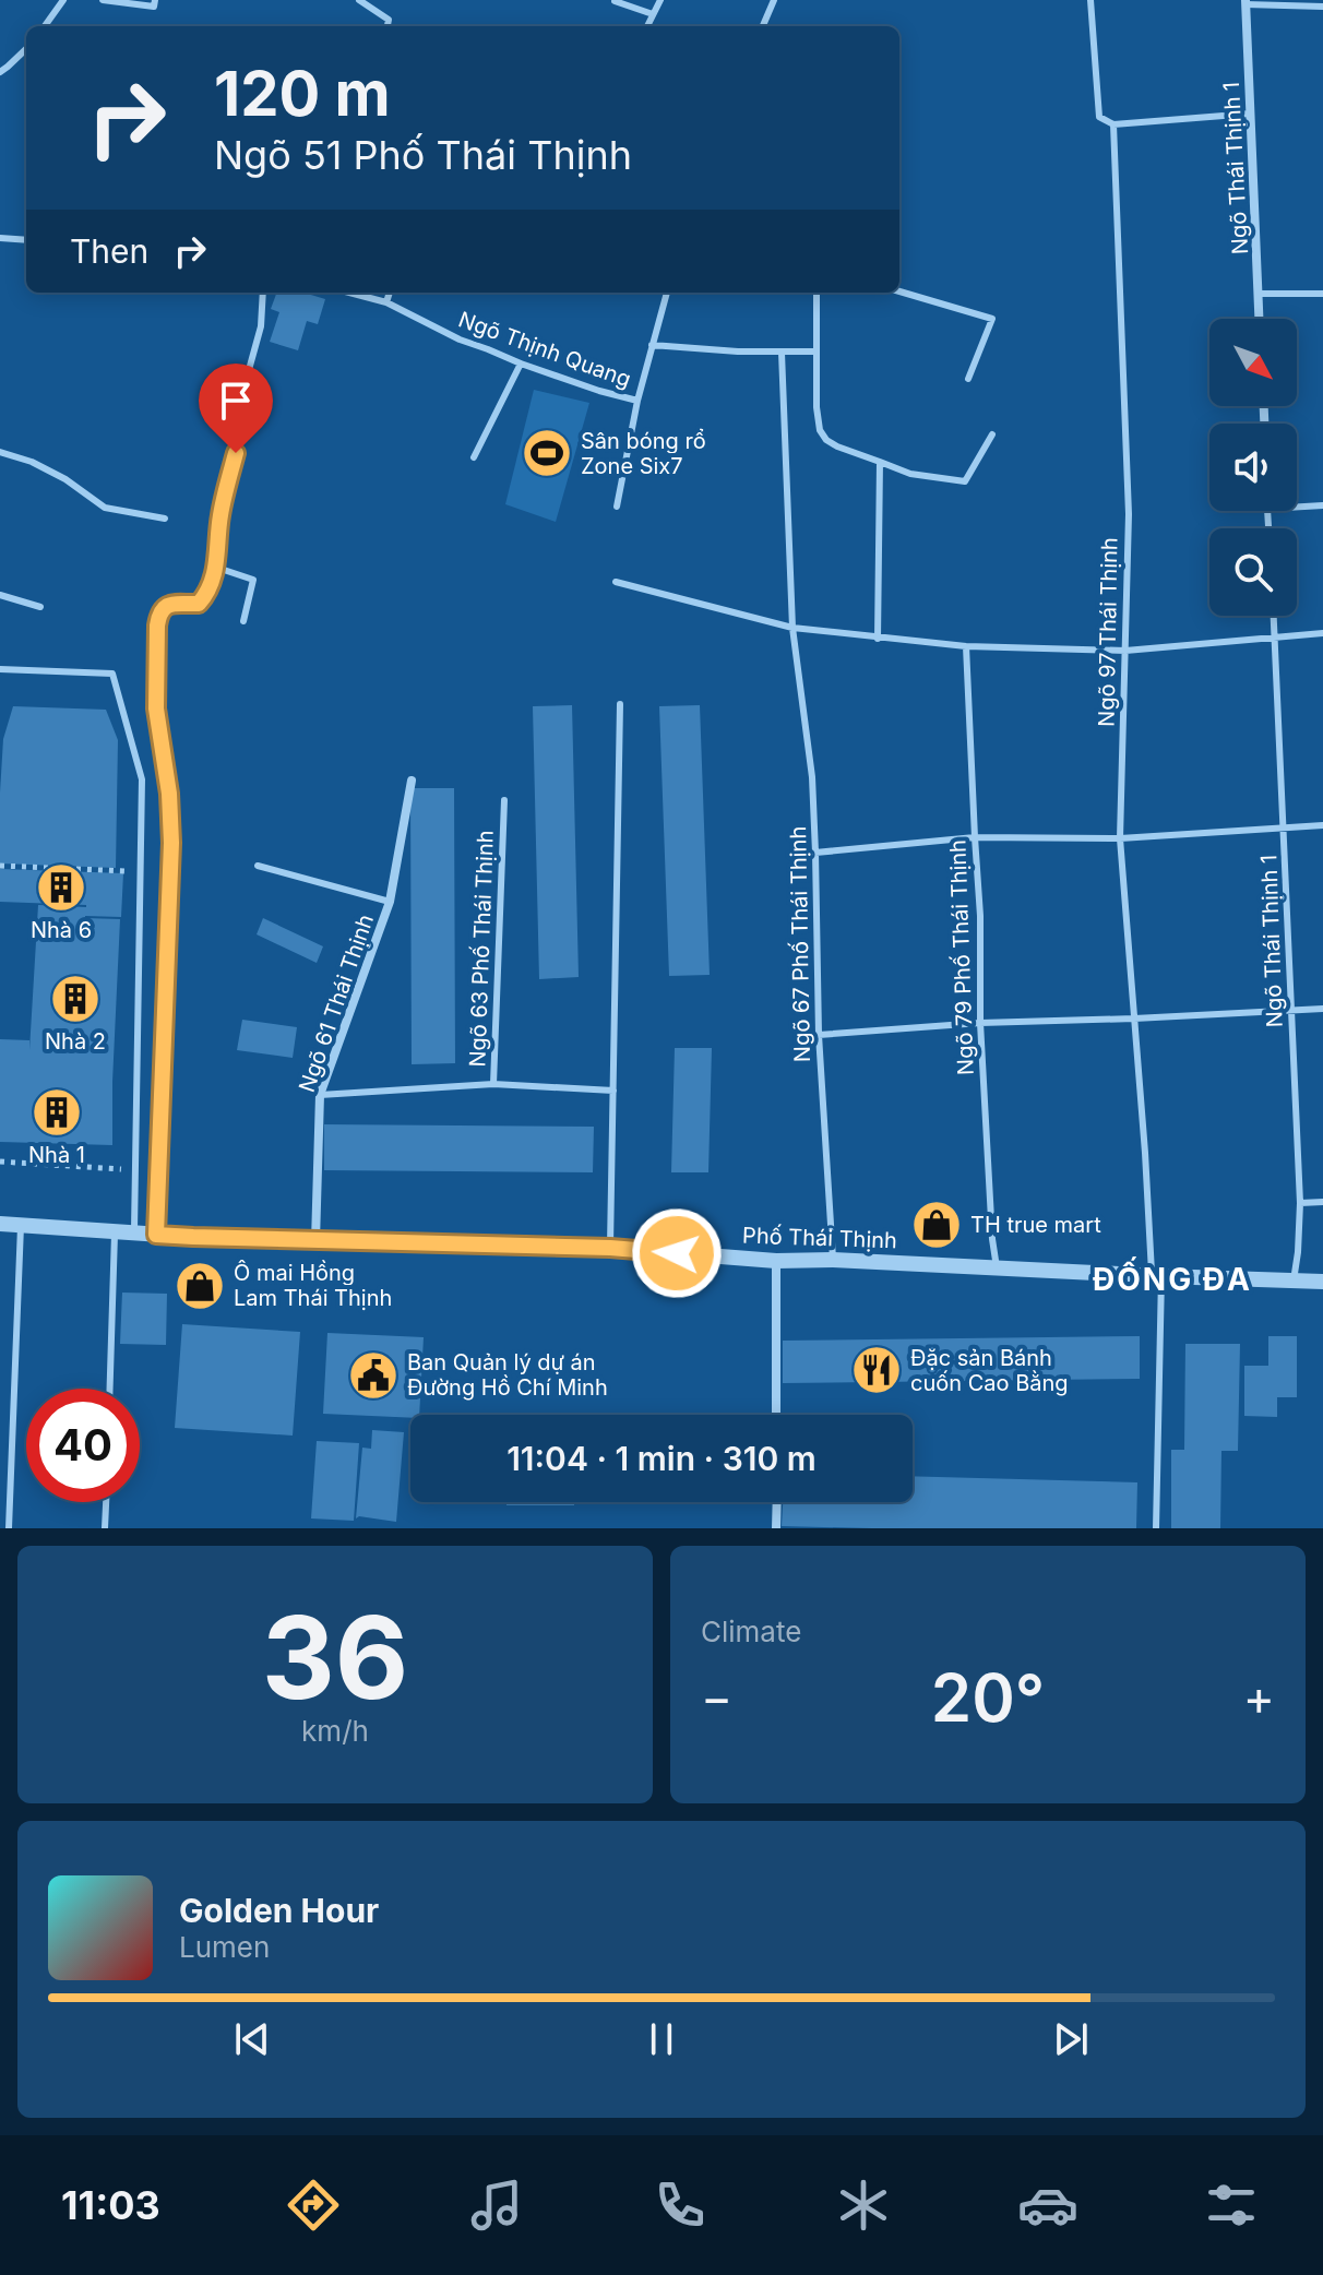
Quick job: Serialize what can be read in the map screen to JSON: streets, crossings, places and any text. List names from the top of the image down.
{
  "streets": {
    "street": ["Ngõ Thái Thịnh 1", "Ngõ 61 Thái Thịnh", "Phố Thái Thịnh"],
    "lane": [
      "Ngõ Thịnh Quang",
      "Ngõ 97 Thái Thịnh",
      "Ngõ 67 Phố Thái Thịnh",
      "Ngõ 63 Phố Thái Thịnh",
      "Ngõ 79 Phố Thái Thịnh"
    ]
  },
  "crossings": [
    ["Ngõ Thái Thịnh 1", "Phố Thái Thịnh"],
    ["Ngõ 97 Thái Thịnh", "Phố Thái Thịnh"],
    ["Ngõ 67 Phố Thái Thịnh", "Phố Thái Thịnh"],
    ["Ngõ 79 Phố Thái Thịnh", "Phố Thái Thịnh"],
    ["Ngõ 61 Thái Thịnh", "Phố Thái Thịnh"]
  ],
  "districts": ["ĐỐNG ĐA"],
  "places": {
    "sports": ["Sân bóng rổ Zone Six7"],
    "building": ["Nhà 6", "Nhà 2", "Nhà 1"],
    "shop": ["TH true mart", "Ô mai Hồng Lam Thái Thịnh"],
    "restaurant": ["Đặc sản Bánh cuốn Cao Bằng"],
    "public building": ["Ban Quản lý dự án Đường Hồ Chí Minh"]
  },
  "north": "bottom right",
  "page": {
    "turn": ["120 m", "Ngõ 51 Phố Thái Thịnh"],
    "then": "Then",
    "limit": "40",
    "trip": "11:04 · 1 min · 310 m",
    "tile": [
      ["36", "km/h"],
      "Climate"
    ],
    "heat": ["−", "20°", "+"],
    "song": ["Golden Hour", "Lumen"],
    "tabs": "11:03"
  }
}
